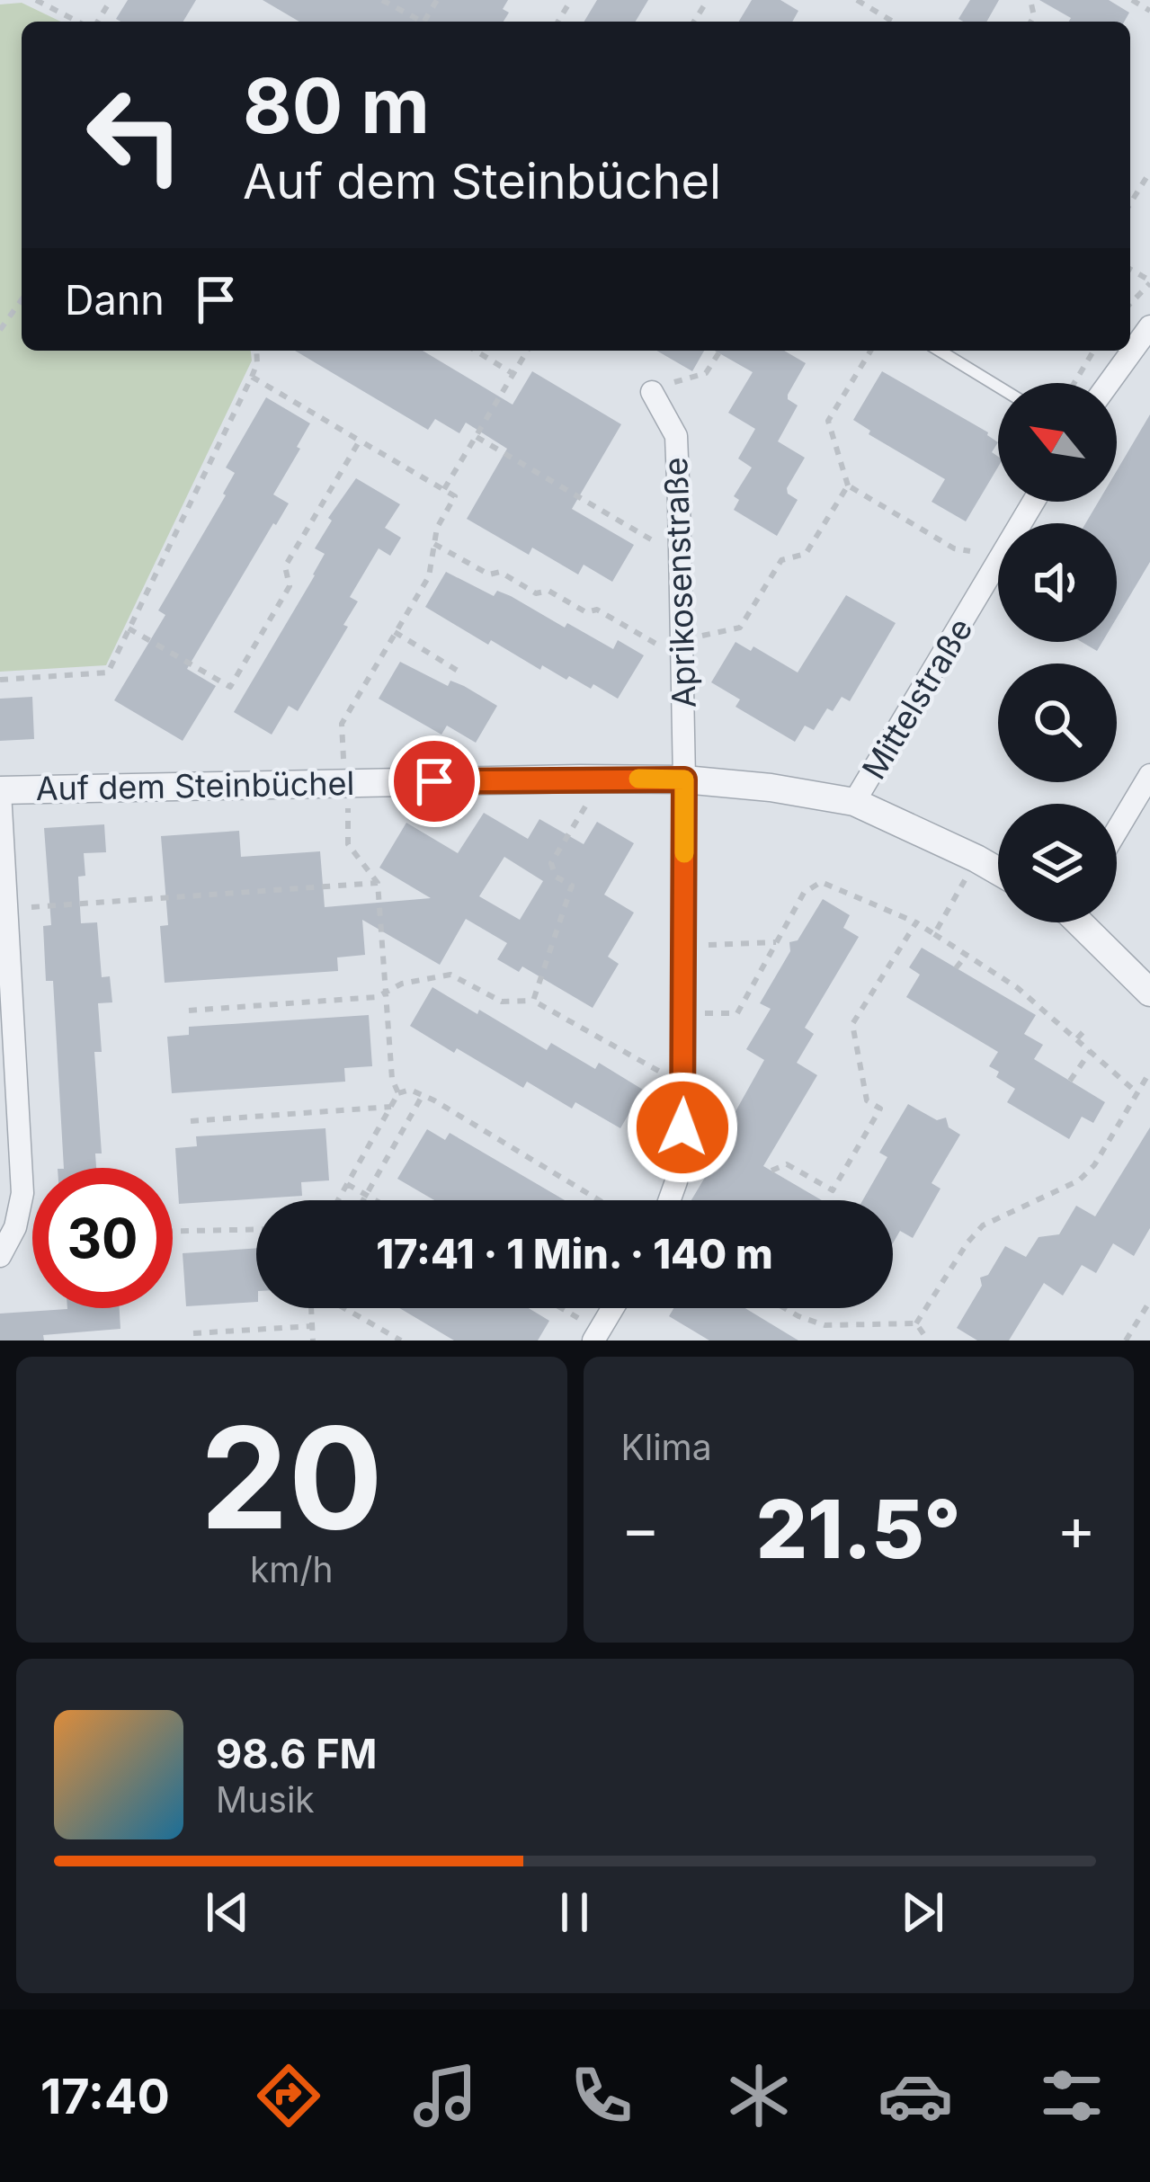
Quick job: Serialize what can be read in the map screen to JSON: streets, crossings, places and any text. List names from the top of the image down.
{
  "streets": {
    "street": ["Aprikosenstraße", "Mittelstraße", "Auf dem Steinbüchel"]
  },
  "crossings": [
    ["Aprikosenstraße", "Auf dem Steinbüchel"],
    ["Mittelstraße", "Auf dem Steinbüchel"]
  ],
  "north": "top left",
  "page": {
    "turn": ["80 m", "Auf dem Steinbüchel"],
    "then": "Dann",
    "limit": "30",
    "trip": "17:41 · 1 Min. · 140 m",
    "tile": [
      ["20", "km/h"],
      "Klima"
    ],
    "heat": ["−", "21.5°", "+"],
    "song": ["98.6 FM", "Musik"],
    "tabs": "17:40"
  }
}
